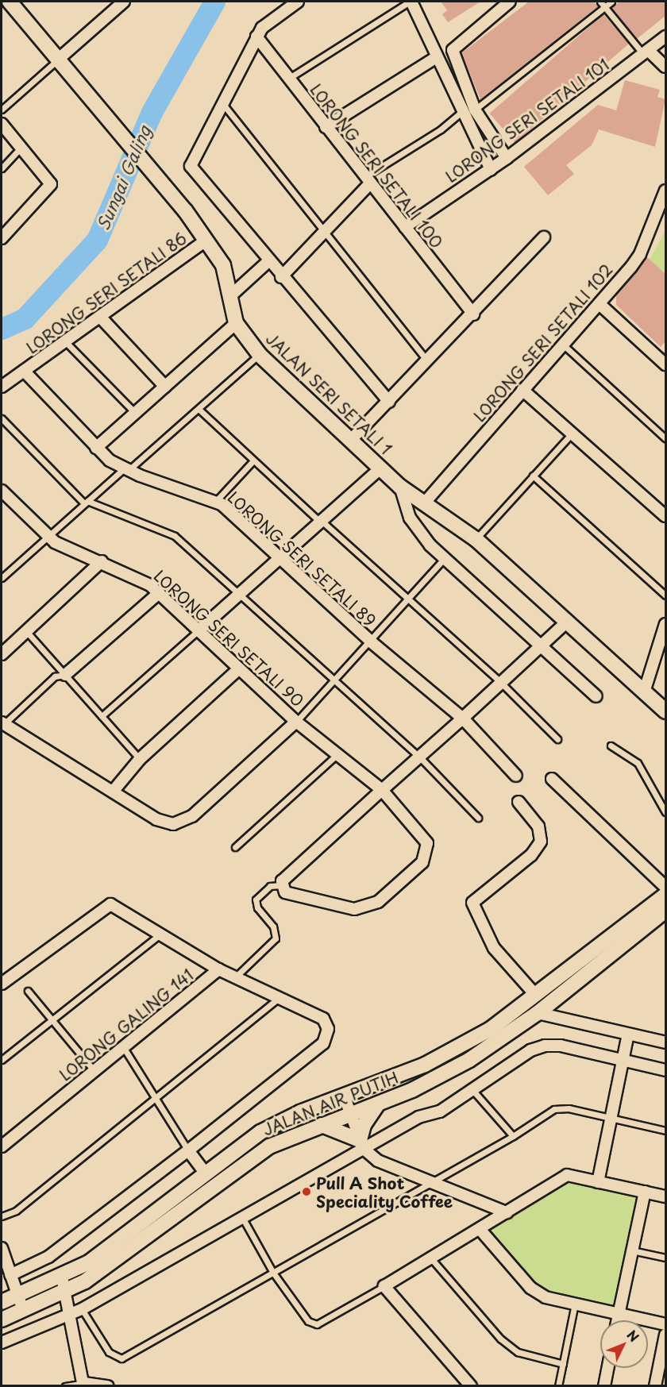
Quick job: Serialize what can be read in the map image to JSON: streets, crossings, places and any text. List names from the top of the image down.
{
  "streets": {
    "street": [
      "LORONG SERI SETALI 101",
      "LORONG SERI SETALI 100",
      "LORONG SERI SETALI 86",
      "LORONG SERI SETALI 102",
      "JALAN SERI SETALI 1",
      "LORONG SERI SETALI 89",
      "LORONG SERI SETALI 90",
      "LORONG GALING 141",
      "JALAN AIR PUTIH"
    ]
  },
  "crossings": [
    ["LORONG SERI SETALI 101", "LORONG SERI SETALI 100"],
    ["LORONG SERI SETALI 86", "JALAN SERI SETALI 1"],
    ["LORONG SERI SETALI 86", "LORONG SERI SETALI 89"],
    ["LORONG SERI SETALI 102", "JALAN SERI SETALI 1"]
  ],
  "water": ["Sungai Galing"],
  "places": ["Pull A Shot Speciality Coffee"],
  "north": "top right"
}
